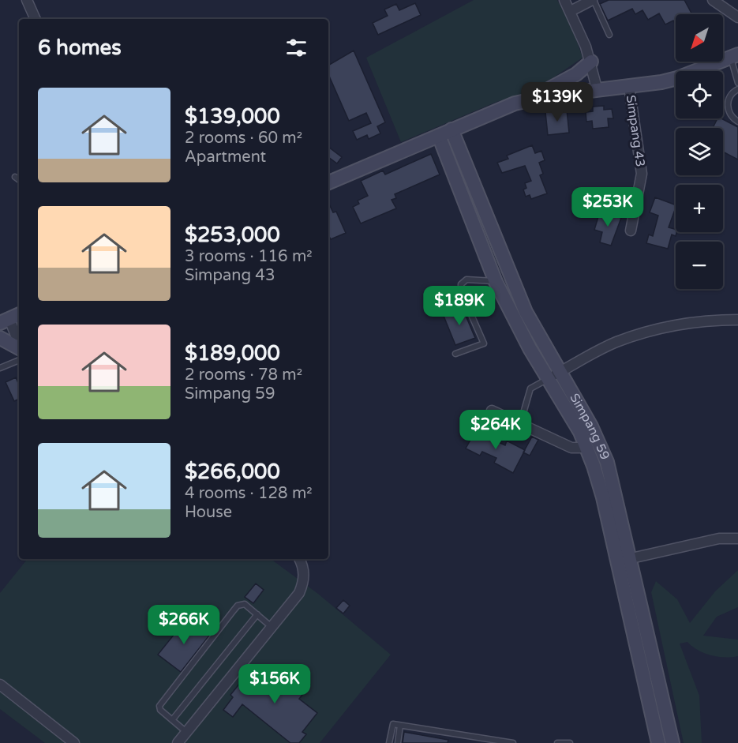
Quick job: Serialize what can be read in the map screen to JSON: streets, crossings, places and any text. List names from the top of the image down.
{
  "streets": {
    "street": ["Simpang 43", "Simpang 59"]
  },
  "north": "bottom left",
  "page": {
    "map_buttons": ["+", "−"],
    "heading": "6 homes",
    "list": [
      {
        "name": "$139,000",
        "note": "2 rooms · 60 m² · Apartment"
      },
      {
        "name": "$253,000",
        "note": "3 rooms · 116 m² · Simpang 43"
      },
      {
        "name": "$189,000",
        "note": "2 rooms · 78 m² · Simpang 59"
      },
      {
        "name": "$266,000",
        "note": "4 rooms · 128 m² · House"
      }
    ],
    "price": [
      "$139K",
      "$253K",
      "$189K",
      "$264K",
      "$266K",
      "$156K"
    ]
  }
}
